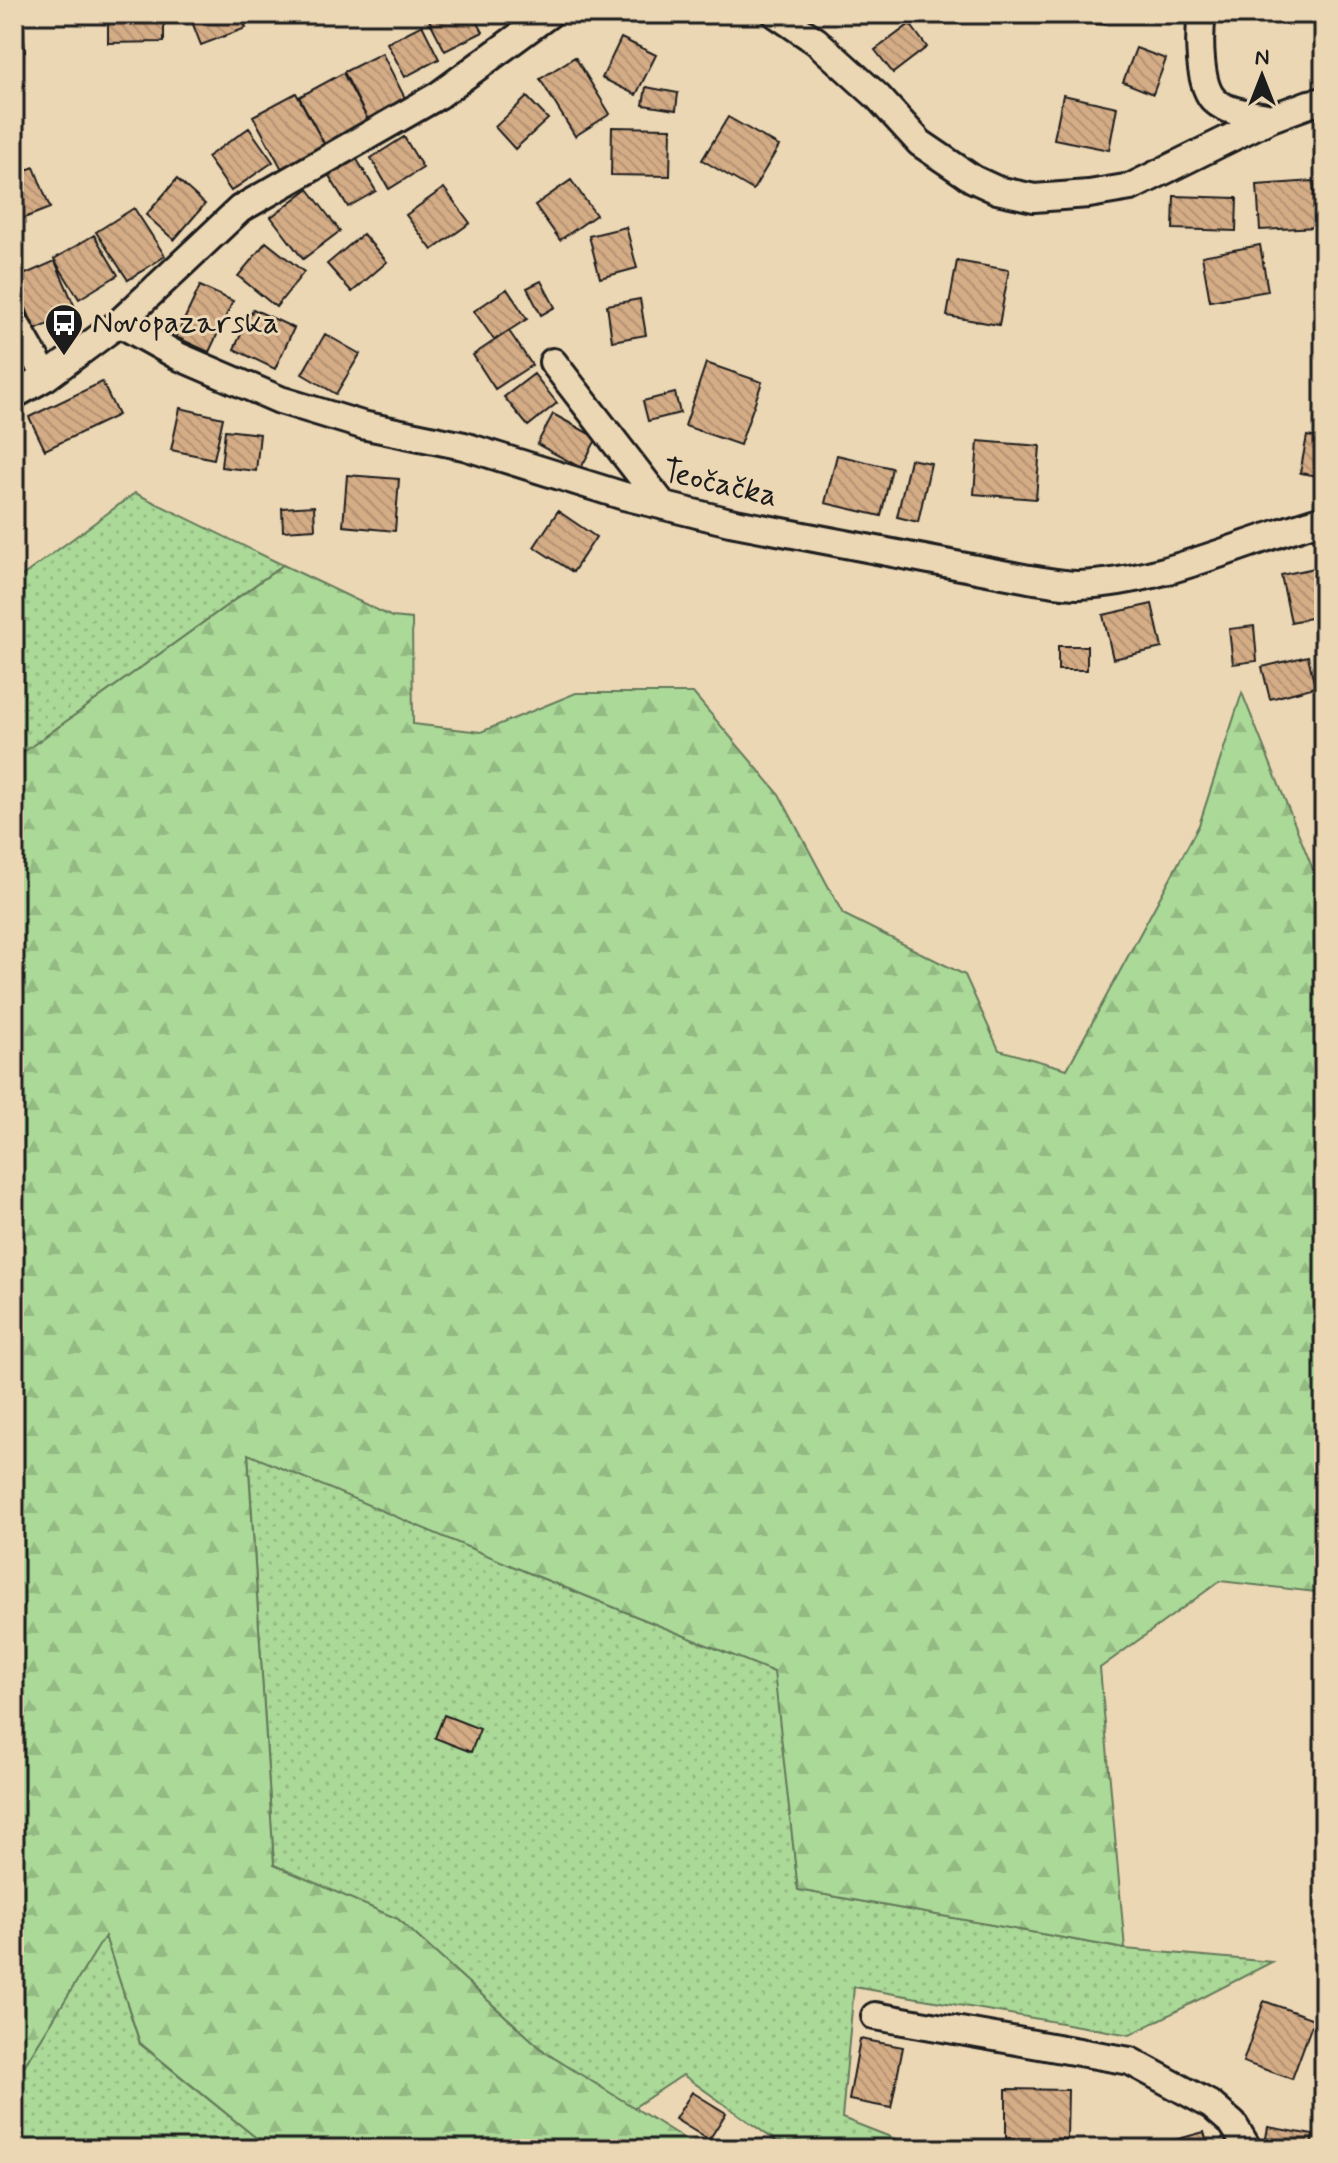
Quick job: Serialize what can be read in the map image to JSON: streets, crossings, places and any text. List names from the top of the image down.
{
  "streets": {
    "street": ["Teočačka"]
  },
  "places": {
    "bus stop": ["Novopazarska"]
  },
  "north": "top"
}
